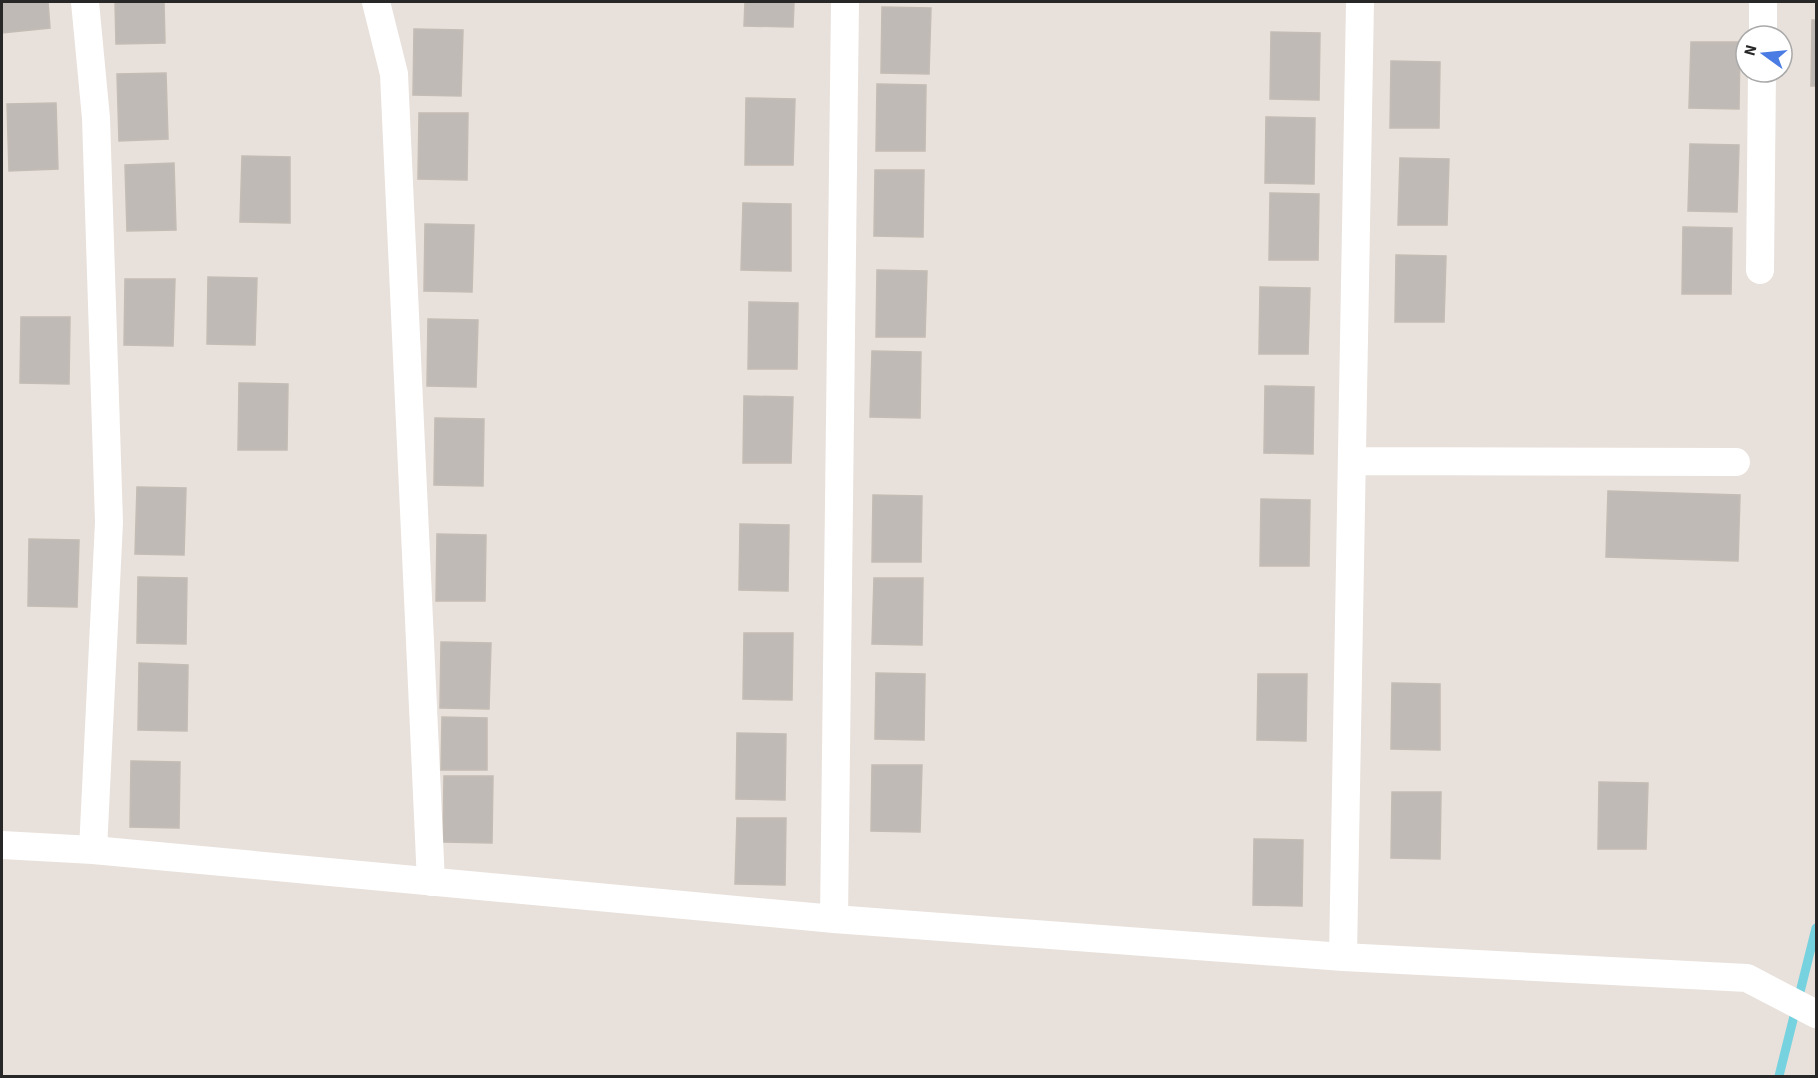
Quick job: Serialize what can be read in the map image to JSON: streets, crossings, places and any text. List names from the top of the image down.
{
  "north": "left"
}
